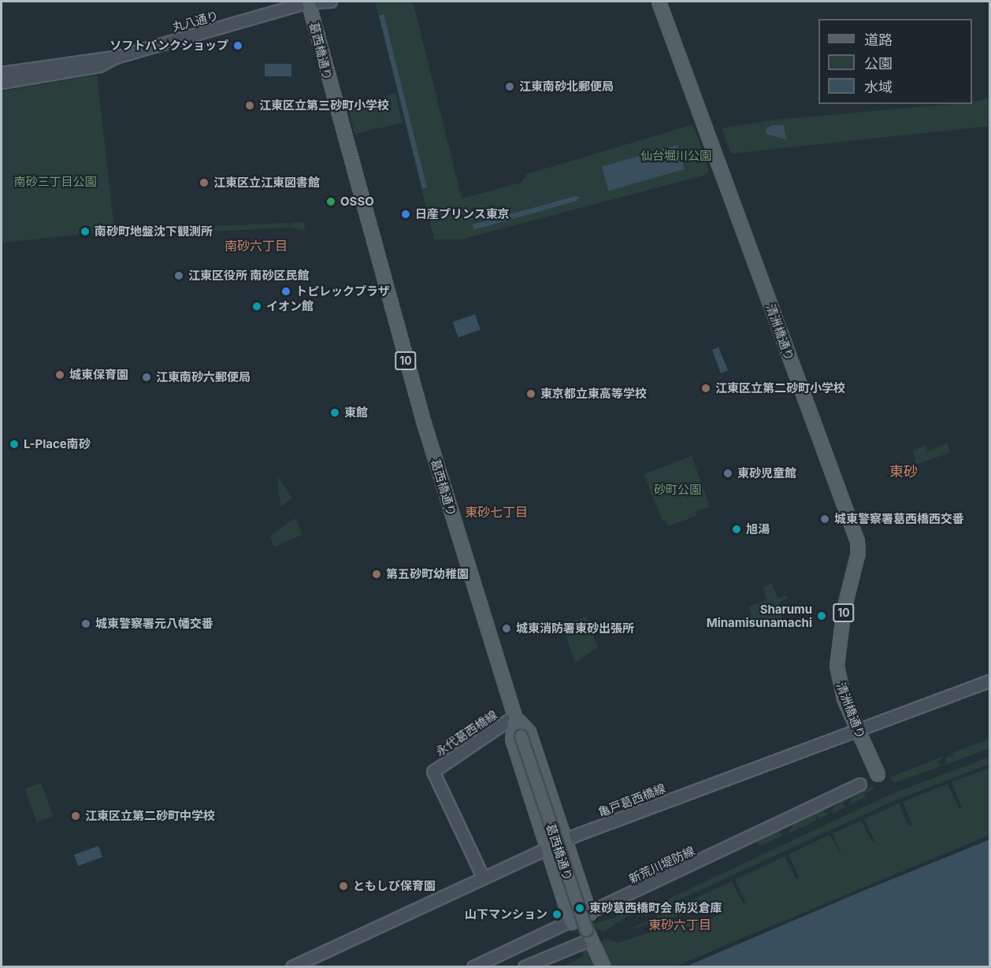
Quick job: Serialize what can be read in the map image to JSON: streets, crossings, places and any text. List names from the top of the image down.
{
  "streets": {
    "main road": [
      "丸八通り",
      "葛西橋通り",
      "清洲橋通り",
      "10",
      "永代葛西橋線",
      "亀戸葛西橋線",
      "新荒川堤防線"
    ]
  },
  "crossings": [
    ["丸八通り", "葛西橋通り"],
    ["葛西橋通り", "10"],
    ["葛西橋通り", "永代葛西橋線"],
    ["清洲橋通り", "亀戸葛西橋線"],
    ["10", "永代葛西橋線"],
    ["10", "亀戸葛西橋線"],
    ["10", "新荒川堤防線"],
    ["永代葛西橋線", "亀戸葛西橋線"]
  ],
  "districts": [
    "南砂六丁目",
    "東砂",
    "東砂七丁目",
    "東砂六丁目"
  ],
  "parks": ["仙台堀川公園", "南砂三丁目公園", "砂町公園"],
  "places": [
    "ソフトバンクショップ",
    "江東南砂北郵便局",
    "江東区立第三砂町小学校",
    "江東区立江東図書館",
    "OSSO",
    "日産プリンス東京",
    "南砂町地盤沈下観測所",
    "江東区役所 南砂区民館",
    "トピレックプラザ",
    "イオン館",
    "城東保育園",
    "江東南砂六郵便局",
    "江東区立第二砂町小学校",
    "東京都立東高等学校",
    "東館",
    "L-Place南砂",
    "東砂児童館",
    "城東警察署葛西橋西交番",
    "旭湯",
    "第五砂町幼稚園",
    "Sharumu Minamisunamachi",
    "城東警察署元八幡交番",
    "城東消防署東砂出張所",
    "江東区立第二砂町中学校",
    "ともしび保育園",
    "東砂葛西橋町会 防災倉庫",
    "山下マンション"
  ],
  "legend": ["道路", "公園", "水域"]
}
